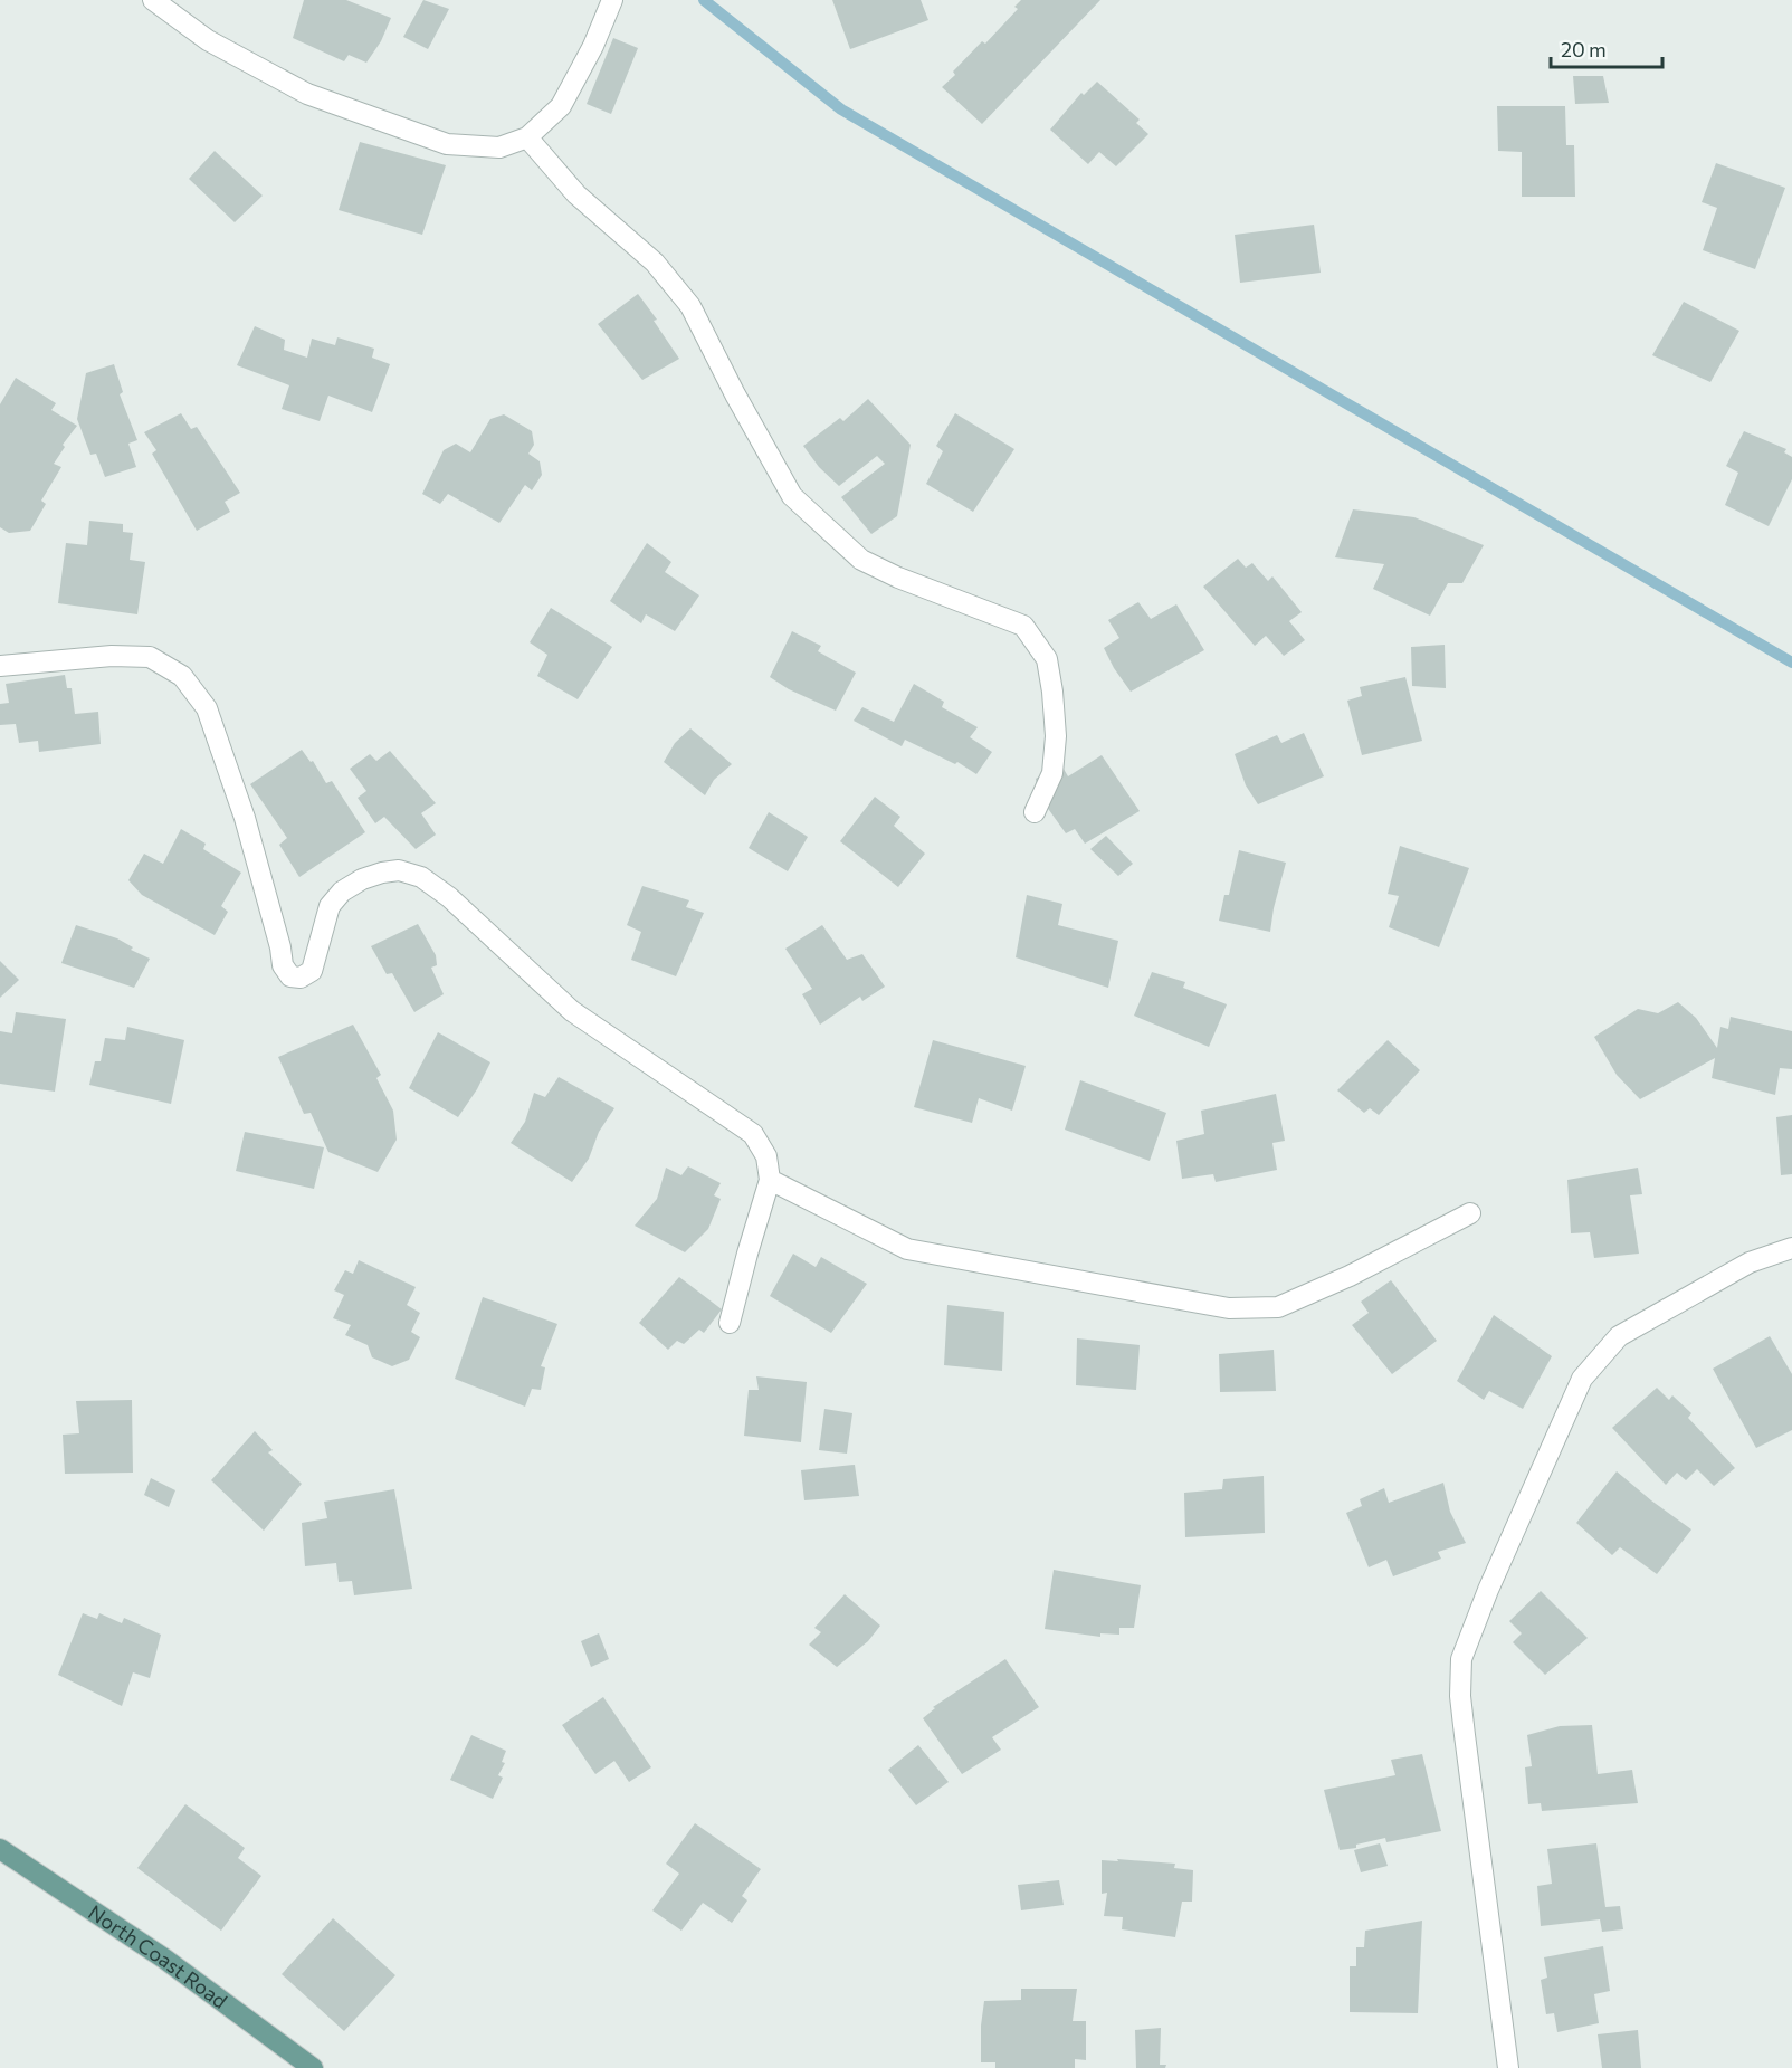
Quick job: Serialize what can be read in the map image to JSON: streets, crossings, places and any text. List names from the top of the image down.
{
  "streets": {
    "main road": ["North Coast Road"]
  },
  "scale_bar": "20 m"
}
